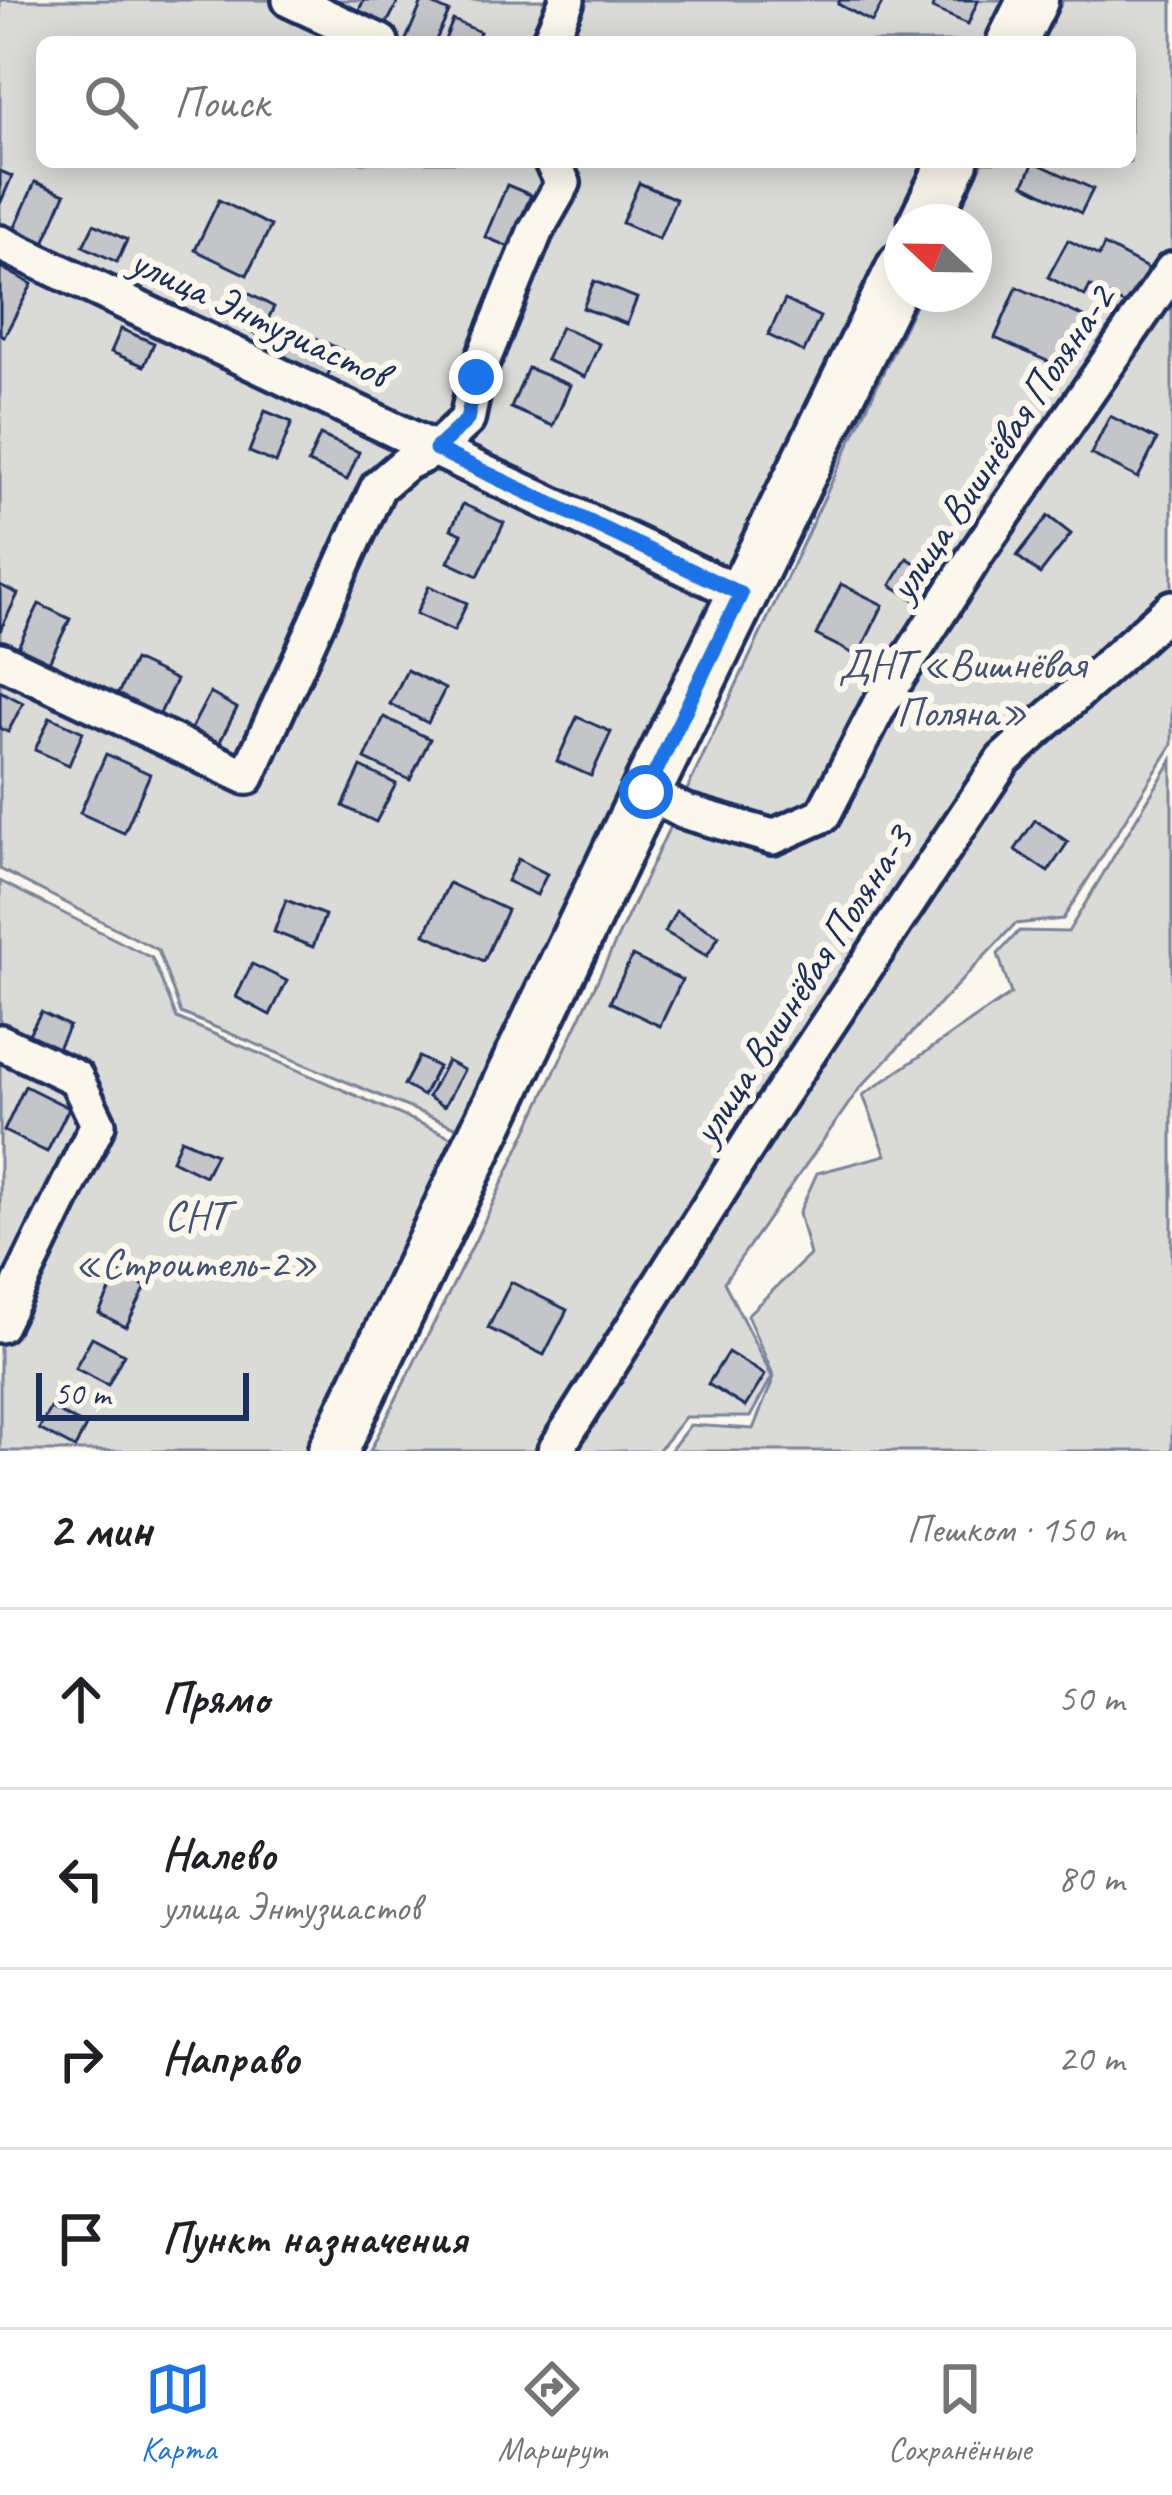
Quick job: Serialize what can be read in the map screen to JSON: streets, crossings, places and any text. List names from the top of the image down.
{
  "streets": {
    "street": ["улица Энтузиастов", "улица Вишнёвая Поляна-2", "улица Вишнёвая Поляна-3"]
  },
  "parks": ["ДНТ «Вишнёвая Поляна»", "СНТ «Строитель-2»"],
  "scale_bar": "50 m",
  "north": "left",
  "page": {
    "search": "Поиск",
    "scale": "50 m",
    "heading": ["2 мин", "Пешком · 150 m"],
    "list": [
      ["Прямо", "50 m"],
      ["Налево", "улица Энтузиастов", "80 m"],
      ["Направо", "20 m"],
      "Пункт назначения"
    ],
    "nav": ["Карта", "Маршрут", "Сохранённые"]
  }
}
